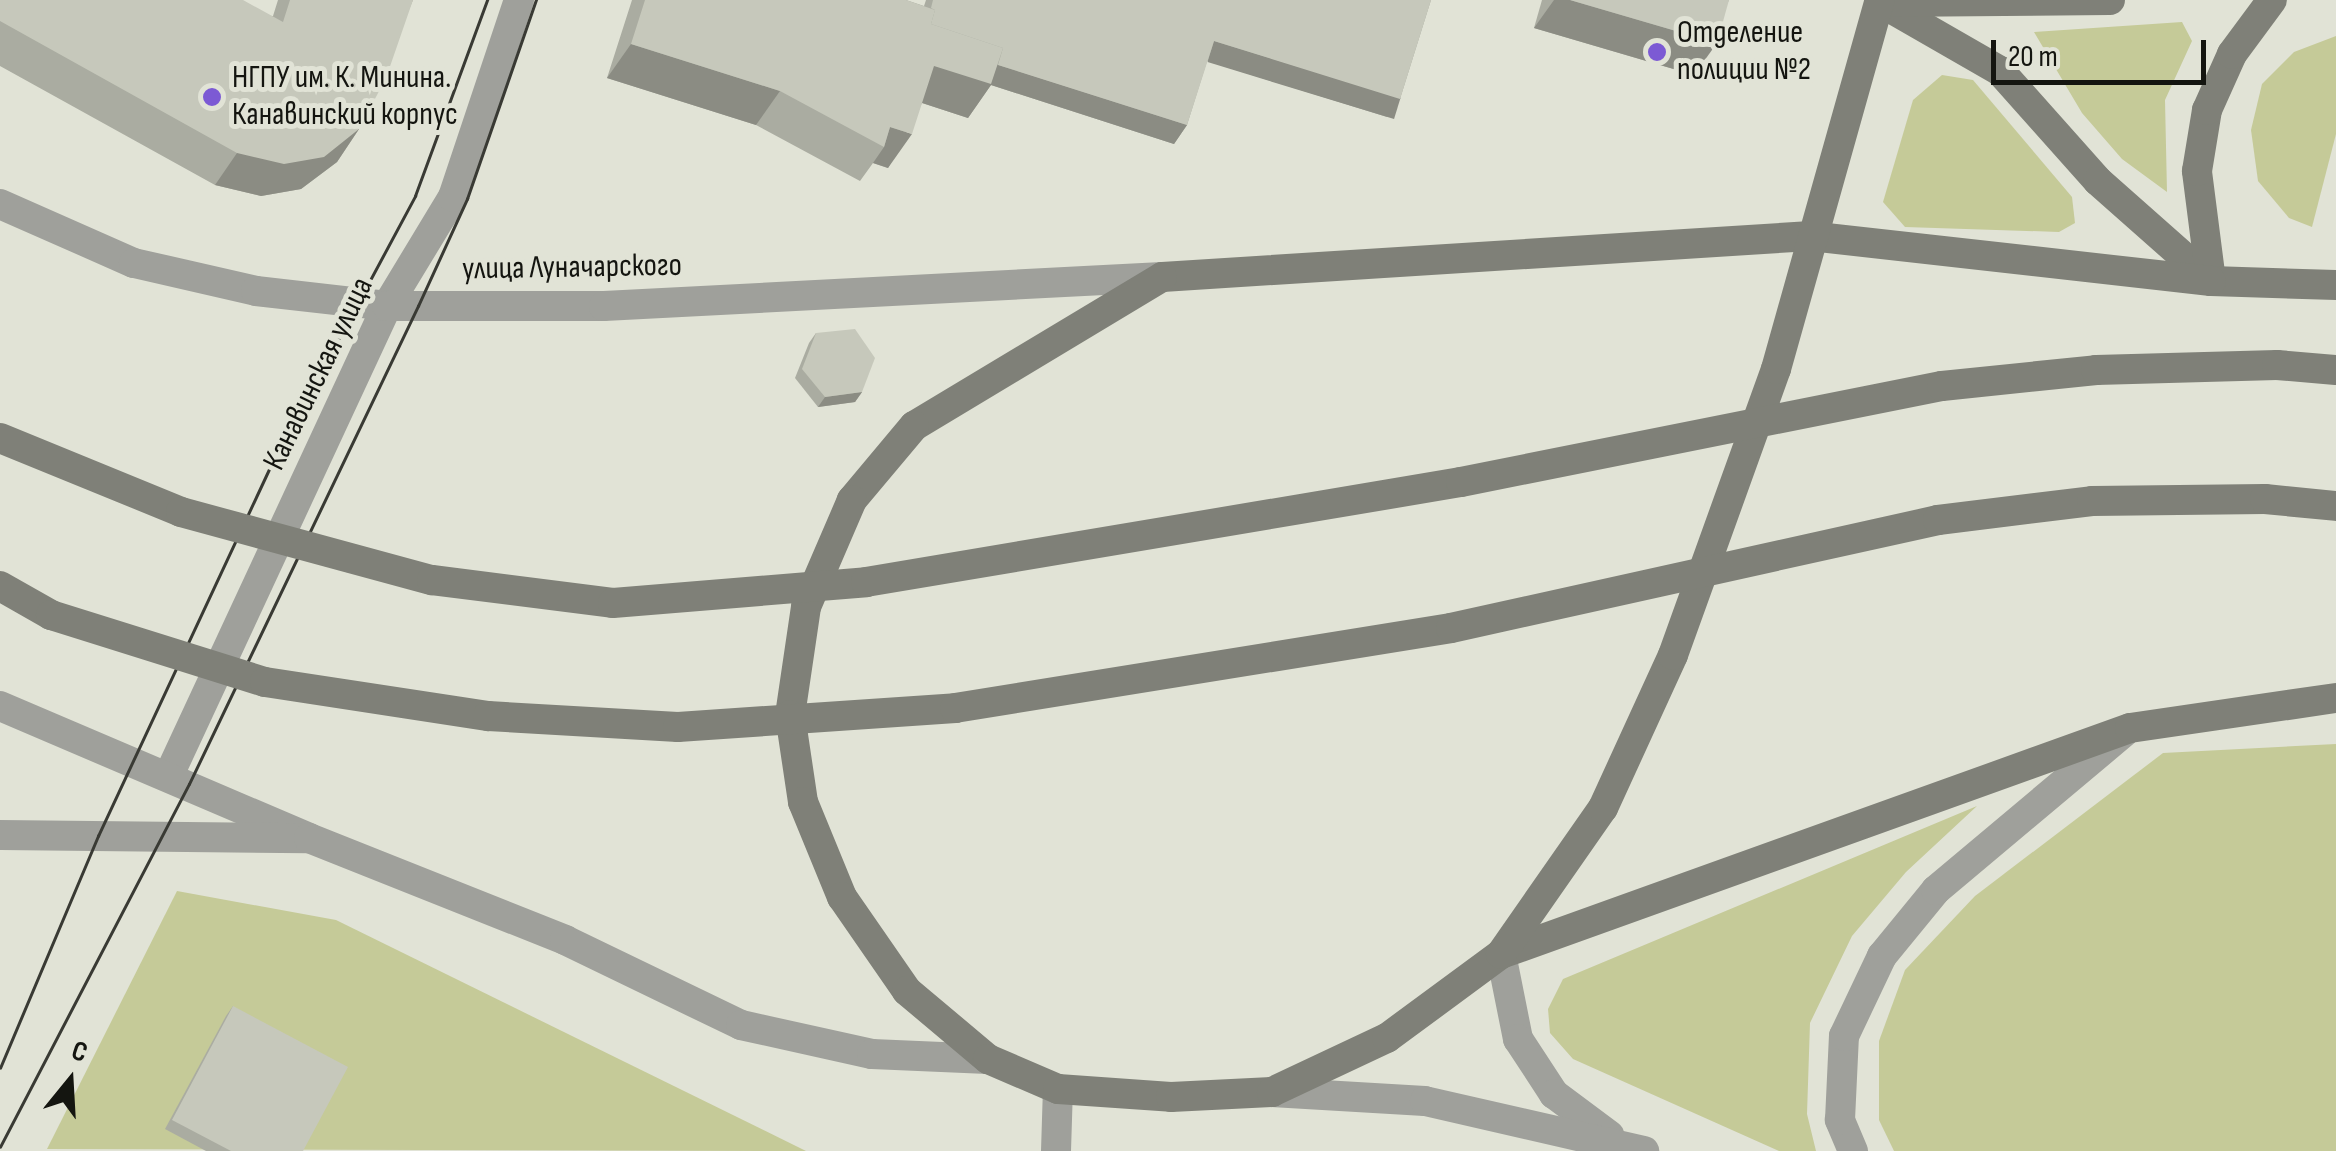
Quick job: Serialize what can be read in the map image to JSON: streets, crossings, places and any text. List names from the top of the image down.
{
  "streets": {
    "street": ["улица Луначарского", "Канавинская улица"]
  },
  "crossings": [
    ["улица Луначарского", "Канавинская улица"]
  ],
  "places": ["Отделение полиции №2", "НГПУ им. К. Минина. Канавинский корпус"],
  "scale_bar": "20 m",
  "north": "top"
}
